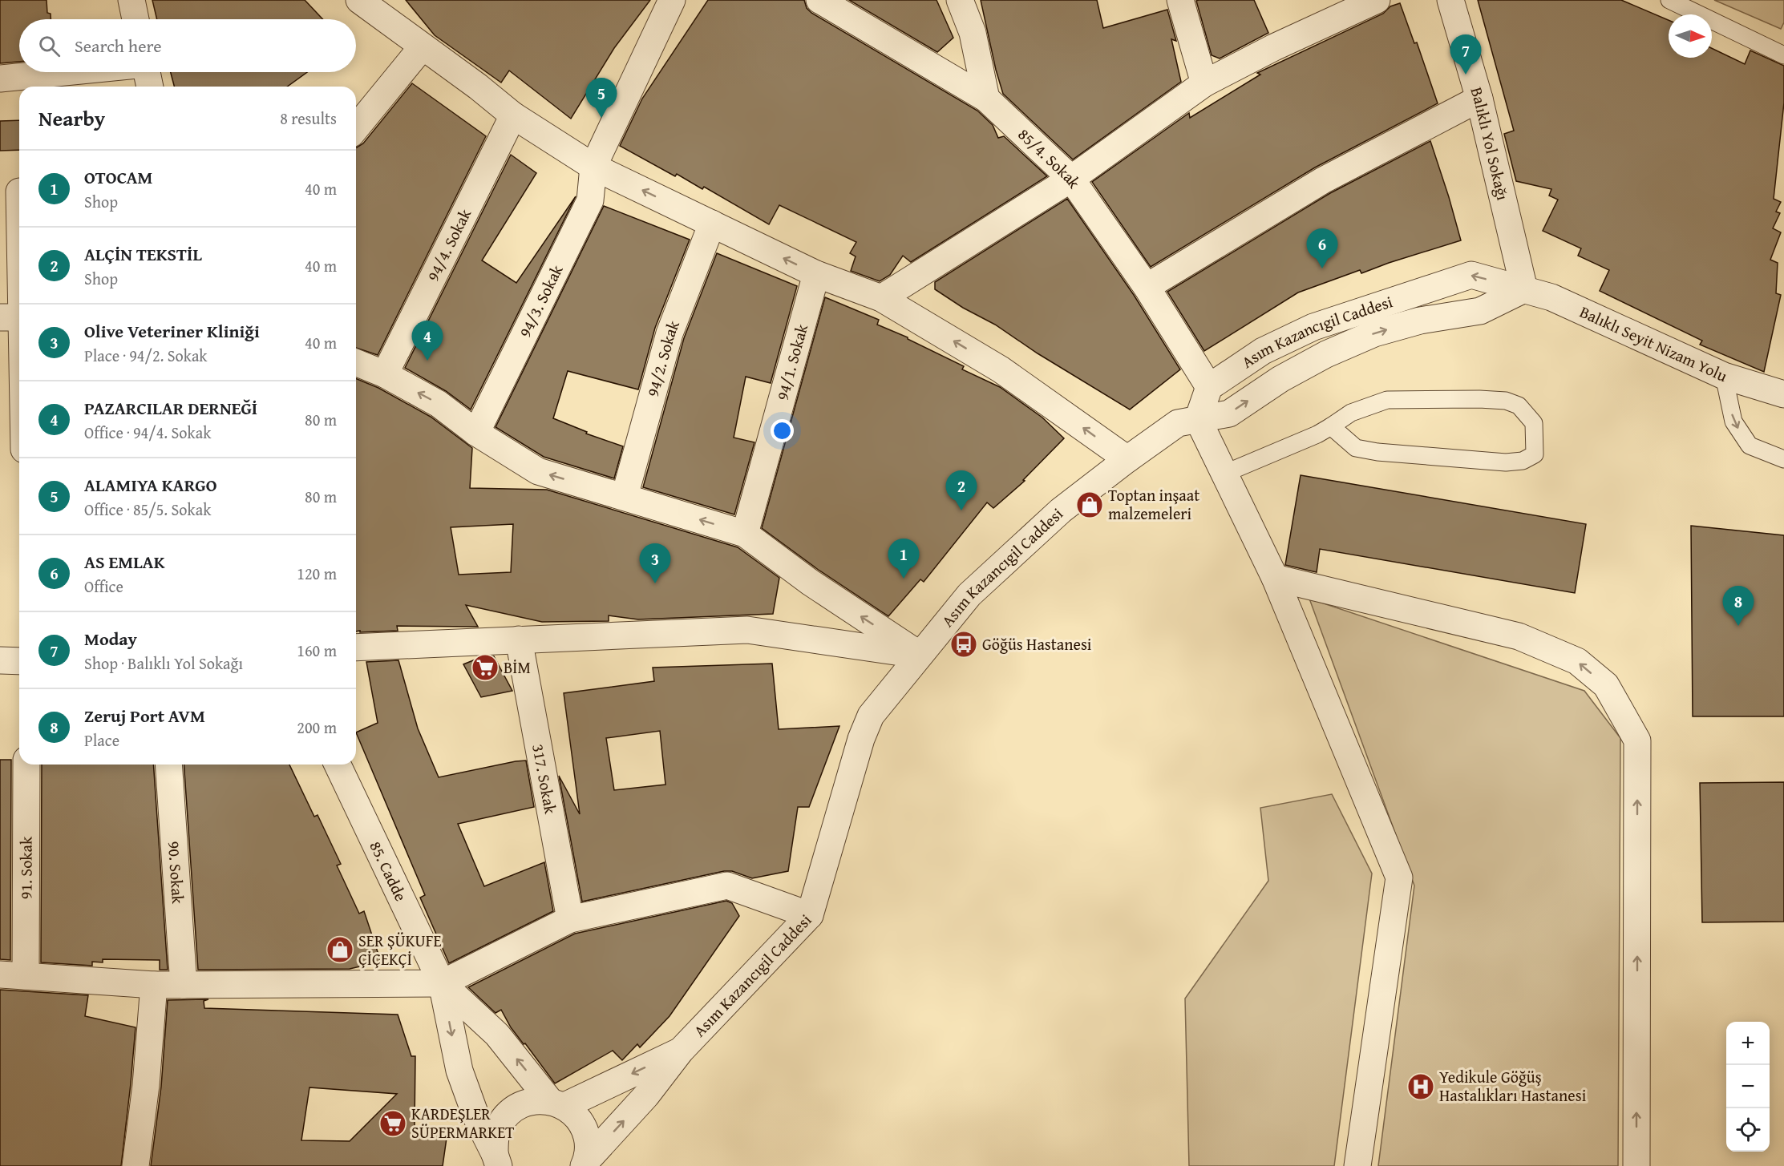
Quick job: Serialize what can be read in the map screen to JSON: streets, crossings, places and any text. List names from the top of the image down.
{
  "streets": {
    "street": [
      "Balıklı Yol Sokağı",
      "85/4. Sokak",
      "94/4. Sokak",
      "94/3. Sokak",
      "Asım Kazancıgil Caddesi",
      "Balıklı Seyit Nizam Yolu",
      "94/2. Sokak",
      "94/1. Sokak",
      "317. Sokak",
      "91. Sokak",
      "85. Cadde",
      "90. Sokak"
    ]
  },
  "crossings": [
    ["Balıklı Yol Sokağı", "Asım Kazancıgil Caddesi"],
    ["Balıklı Yol Sokağı", "Balıklı Seyit Nizam Yolu"],
    ["85/4. Sokak", "Asım Kazancıgil Caddesi"],
    ["Asım Kazancıgil Caddesi", "Balıklı Seyit Nizam Yolu"]
  ],
  "places": {
    "shop": ["Toptan inşaat malzemeleri", "SER ŞÜKUFE ÇİÇEKÇİ"],
    "bus stop": ["Göğüs Hastanesi"],
    "supermarket": ["BİM", "KARDEŞLER SÜPERMARKET"],
    "hospital": ["Yedikule Göğüş Hastalıkları Hastanesi"]
  },
  "north": "right",
  "page": {
    "search": "Search here",
    "pins": [
      "7",
      "5",
      "6",
      "4",
      "2",
      "1",
      "3",
      "8"
    ],
    "heading": ["Nearby", "8 results"],
    "list": [
      {
        "mark": "1",
        "name": "OTOCAM",
        "note": "Shop",
        "value": "40 m"
      },
      {
        "mark": "2",
        "name": "ALÇİN TEKSTİL",
        "note": "Shop",
        "value": "40 m"
      },
      {
        "mark": "3",
        "name": "Olive Veteriner Kliniği",
        "note": "Place · 94/2. Sokak",
        "value": "40 m"
      },
      {
        "mark": "4",
        "name": "PAZARCILAR DERNEĞİ",
        "note": "Office · 94/4. Sokak",
        "value": "80 m"
      },
      {
        "mark": "5",
        "name": "ALAMIYA KARGO",
        "note": "Office · 85/5. Sokak",
        "value": "80 m"
      },
      {
        "mark": "6",
        "name": "AS EMLAK",
        "note": "Office",
        "value": "120 m"
      },
      {
        "mark": "7",
        "name": "Moday",
        "note": "Shop · Balıklı Yol Sokağı",
        "value": "160 m"
      },
      {
        "mark": "8",
        "name": "Zeruj Port AVM",
        "note": "Place",
        "value": "200 m"
      }
    ],
    "map_buttons": ["+", "−"]
  }
}
